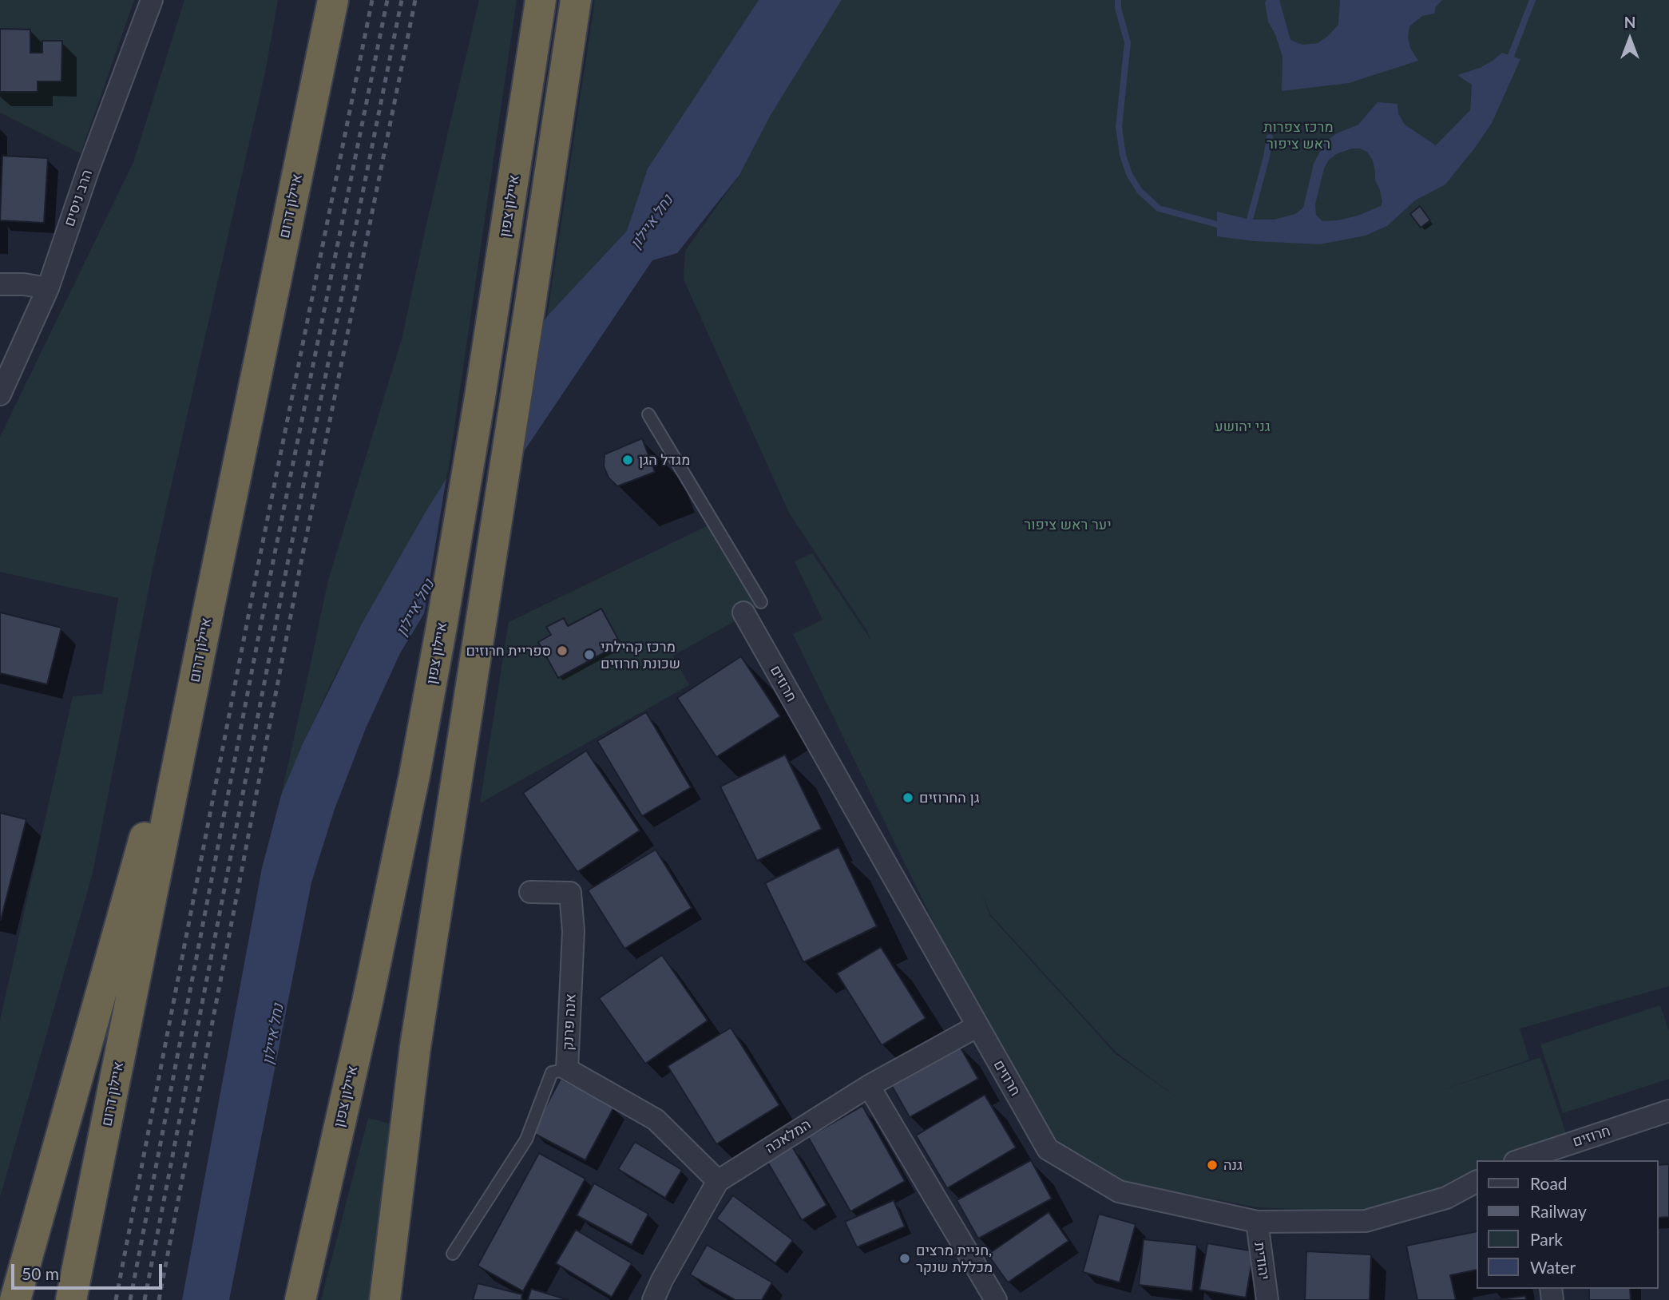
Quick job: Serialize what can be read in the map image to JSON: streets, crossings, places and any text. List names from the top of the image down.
{
  "streets": {
    "highway": ["איילון דרום", "איילון צפון"],
    "street": [
      "הרב ניסים",
      "חרוזים",
      "אנה פרנק",
      "המלאכה",
      "יהודית"
    ]
  },
  "crossings": [
    ["חרוזים", "המלאכה"],
    ["חרוזים", "יהודית"],
    ["אנה פרנק", "המלאכה"]
  ],
  "water": ["נחל איילון"],
  "parks": ["מרכז צפרות ראש ציפור", "גני יהושע", "יער ראש ציפור"],
  "places": [
    "מגדל הגן",
    "ספריית חרוזים",
    "מרכז קהילתי שכונת חרוזים",
    "גן החרוזים",
    "גנה",
    "חניית מרצים, מכללת שנקר"
  ],
  "legend": [
    "Road",
    "Railway",
    "Park",
    "Water"
  ],
  "scale_bar": "50 m",
  "north": "top"
}
